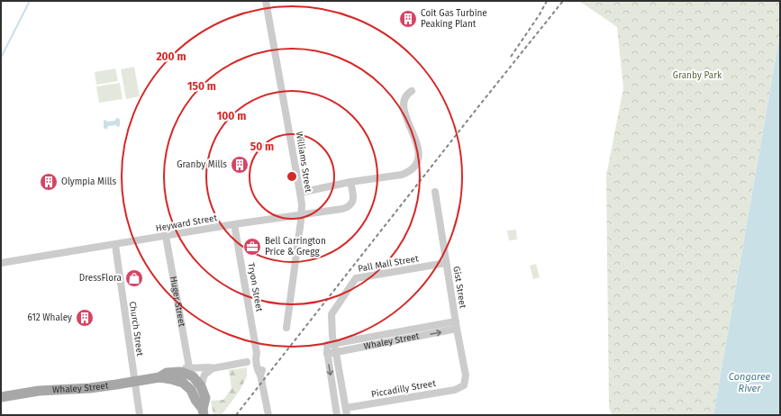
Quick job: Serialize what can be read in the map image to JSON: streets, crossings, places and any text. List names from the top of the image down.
{
  "streets": {
    "main road": ["Whaley Street"],
    "street": [
      "Williams Street",
      "Heyward Street",
      "Pall Mall Street",
      "Tryon Street",
      "Gist Street",
      "Huger Street",
      "Church Street",
      "Piccadilly Street"
    ]
  },
  "crossings": [
    ["Williams Street", "Heyward Street"],
    ["Heyward Street", "Tryon Street"],
    ["Heyward Street", "Huger Street"],
    ["Heyward Street", "Church Street"],
    ["Pall Mall Street", "Gist Street"],
    ["Pall Mall Street", "Whaley Street"],
    ["Gist Street", "Whaley Street"],
    ["Gist Street", "Piccadilly Street"],
    ["Huger Street", "Whaley Street"],
    ["Church Street", "Whaley Street"]
  ],
  "water": ["Congaree River"],
  "parks": ["Granby Park"],
  "places": {
    "building": [
      "Coit Gas Turbine Peaking Plant",
      "Granby Mills",
      "Olympia Mills",
      "612 Whaley"
    ],
    "office": ["Bell Carrington Price & Gregg"],
    "shop": ["DressFlora"]
  },
  "rings": [
    "200 m",
    "150 m",
    "100 m",
    "50 m"
  ]
}
